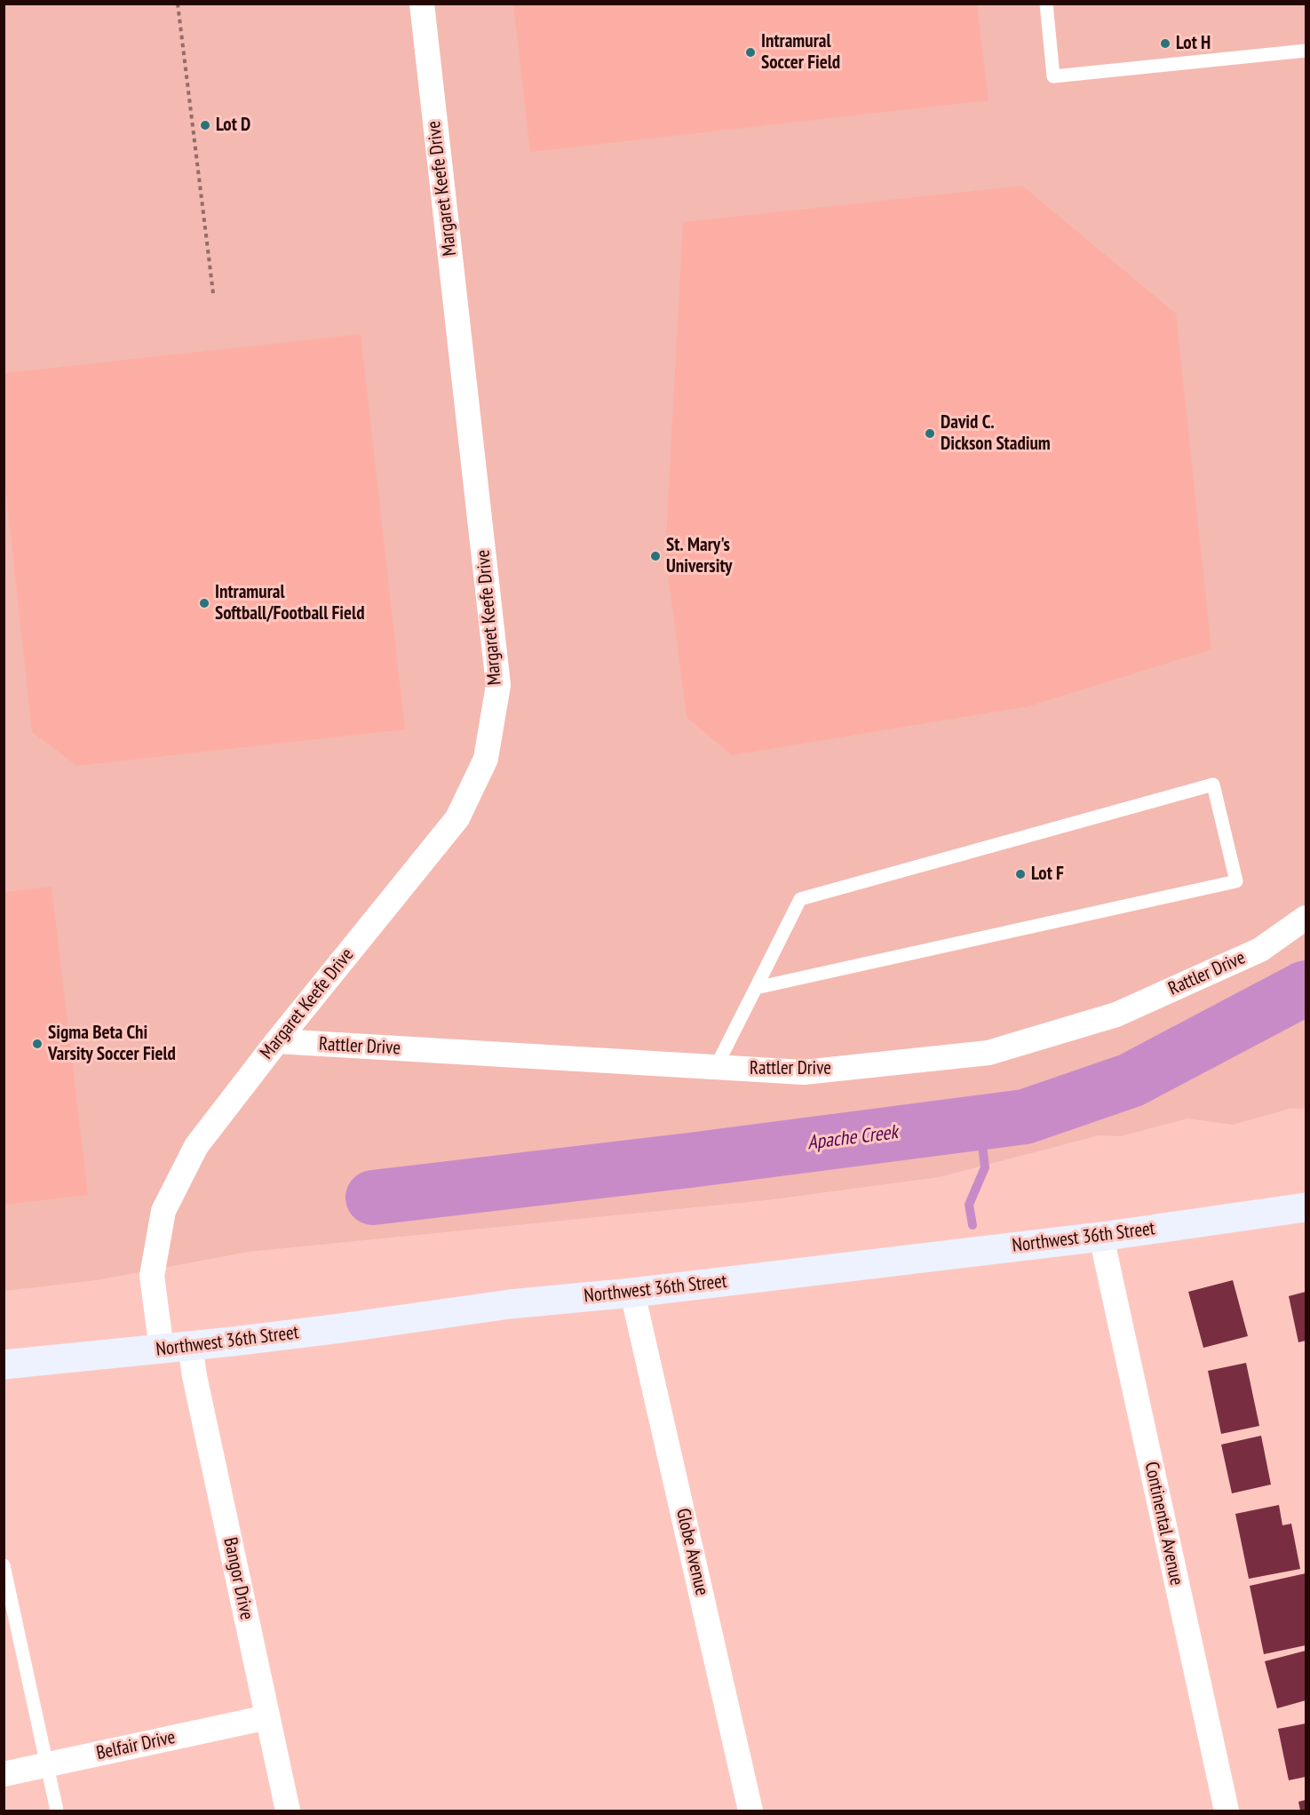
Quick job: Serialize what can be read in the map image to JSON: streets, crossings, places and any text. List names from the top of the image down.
{
  "streets": {
    "main road": ["Northwest 36th Street"],
    "street": [
      "Margaret Keefe Drive",
      "Rattler Drive",
      "Continental Avenue",
      "Globe Avenue",
      "Bangor Drive",
      "Belfair Drive"
    ]
  },
  "crossings": [
    ["Margaret Keefe Drive", "Rattler Drive"],
    ["Margaret Keefe Drive", "Northwest 36th Street"],
    ["Northwest 36th Street", "Continental Avenue"],
    ["Northwest 36th Street", "Globe Avenue"],
    ["Northwest 36th Street", "Bangor Drive"],
    ["Bangor Drive", "Belfair Drive"]
  ],
  "water": ["Apache Creek"],
  "places": [
    "Lot H",
    "Intramural Soccer Field",
    "Lot D",
    "David C. Dickson Stadium",
    "St. Mary's University",
    "Intramural Softball/Football Field",
    "Lot F",
    "Sigma Beta Chi Varsity Soccer Field"
  ]
}
